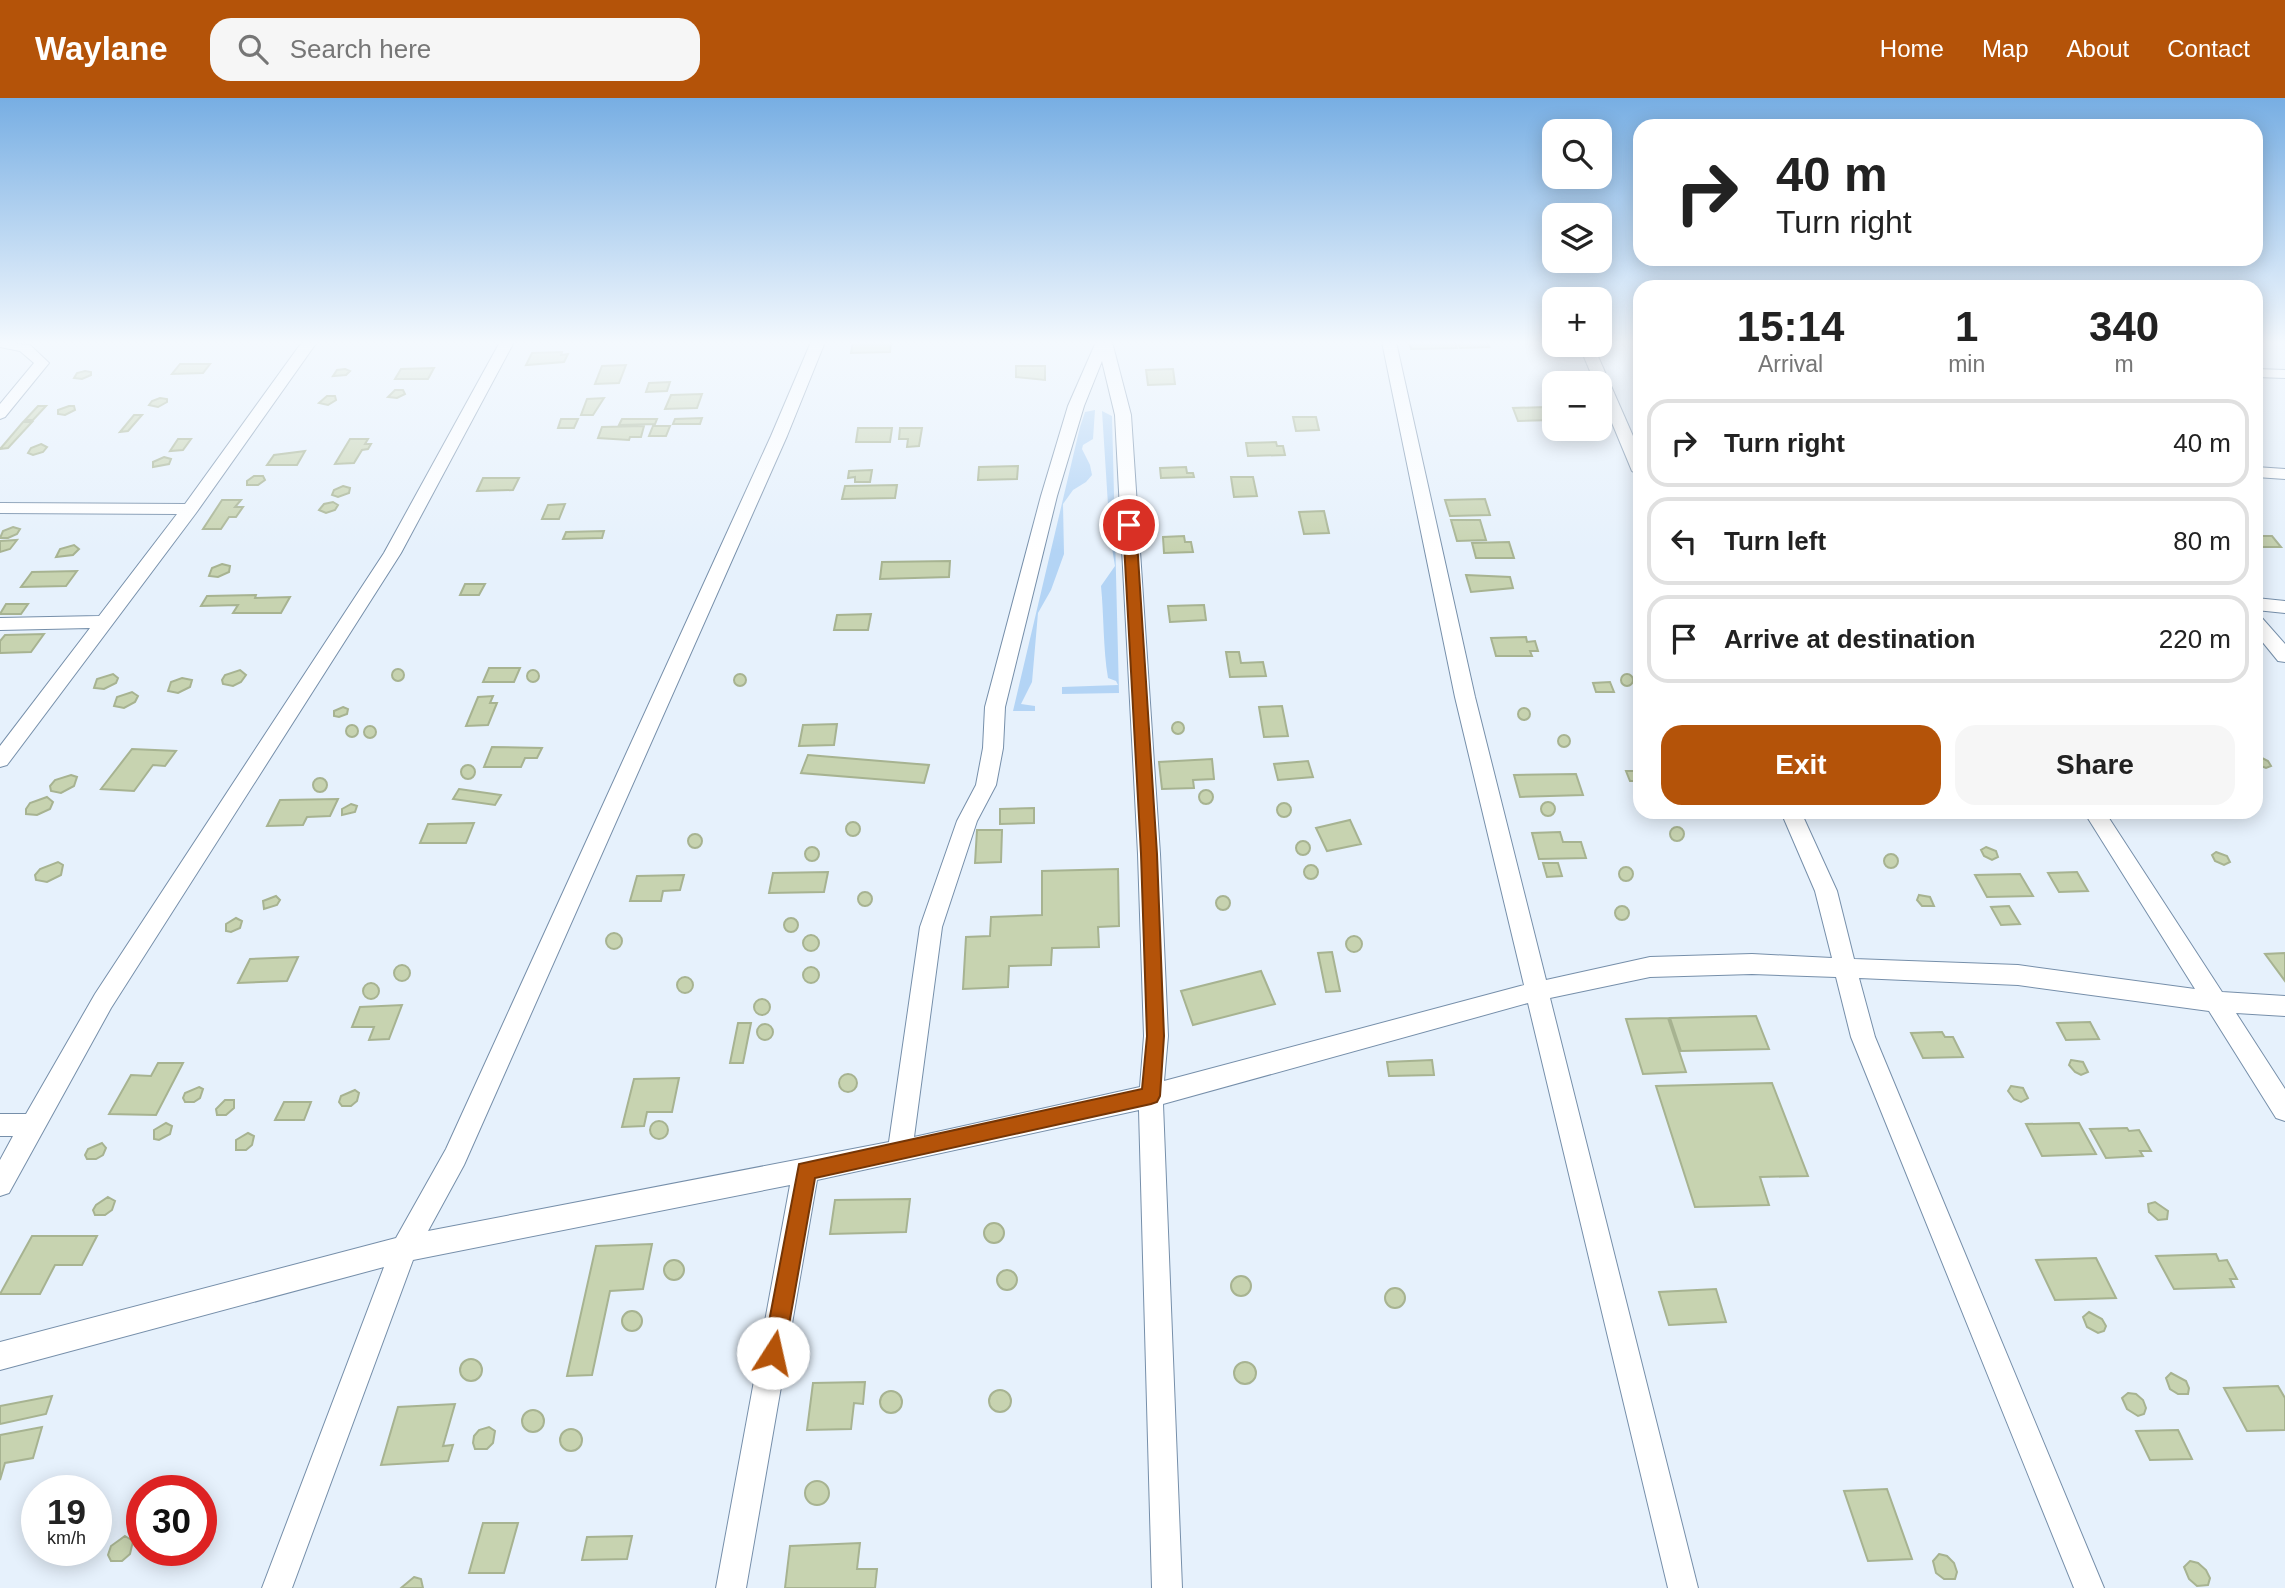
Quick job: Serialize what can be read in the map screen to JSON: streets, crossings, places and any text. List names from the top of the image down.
{
  "page": {
    "header": "Waylane",
    "search": "Search here",
    "nav": [
      "Home",
      "Map",
      "About",
      "Contact"
    ],
    "map_buttons": ["+", "−"],
    "turn": ["40 m", "Turn right"],
    "eta": [
      "15:14",
      "Arrival",
      "1",
      "min",
      "340",
      "m"
    ],
    "list": [
      {
        "name": "Turn right",
        "value": "40 m"
      },
      {
        "name": "Turn left",
        "value": "80 m"
      },
      {
        "name": "Arrive at destination",
        "value": "220 m"
      }
    ],
    "buttons": ["Exit", "Share"],
    "speed": "19 km/h",
    "limit": "30"
  }
}
